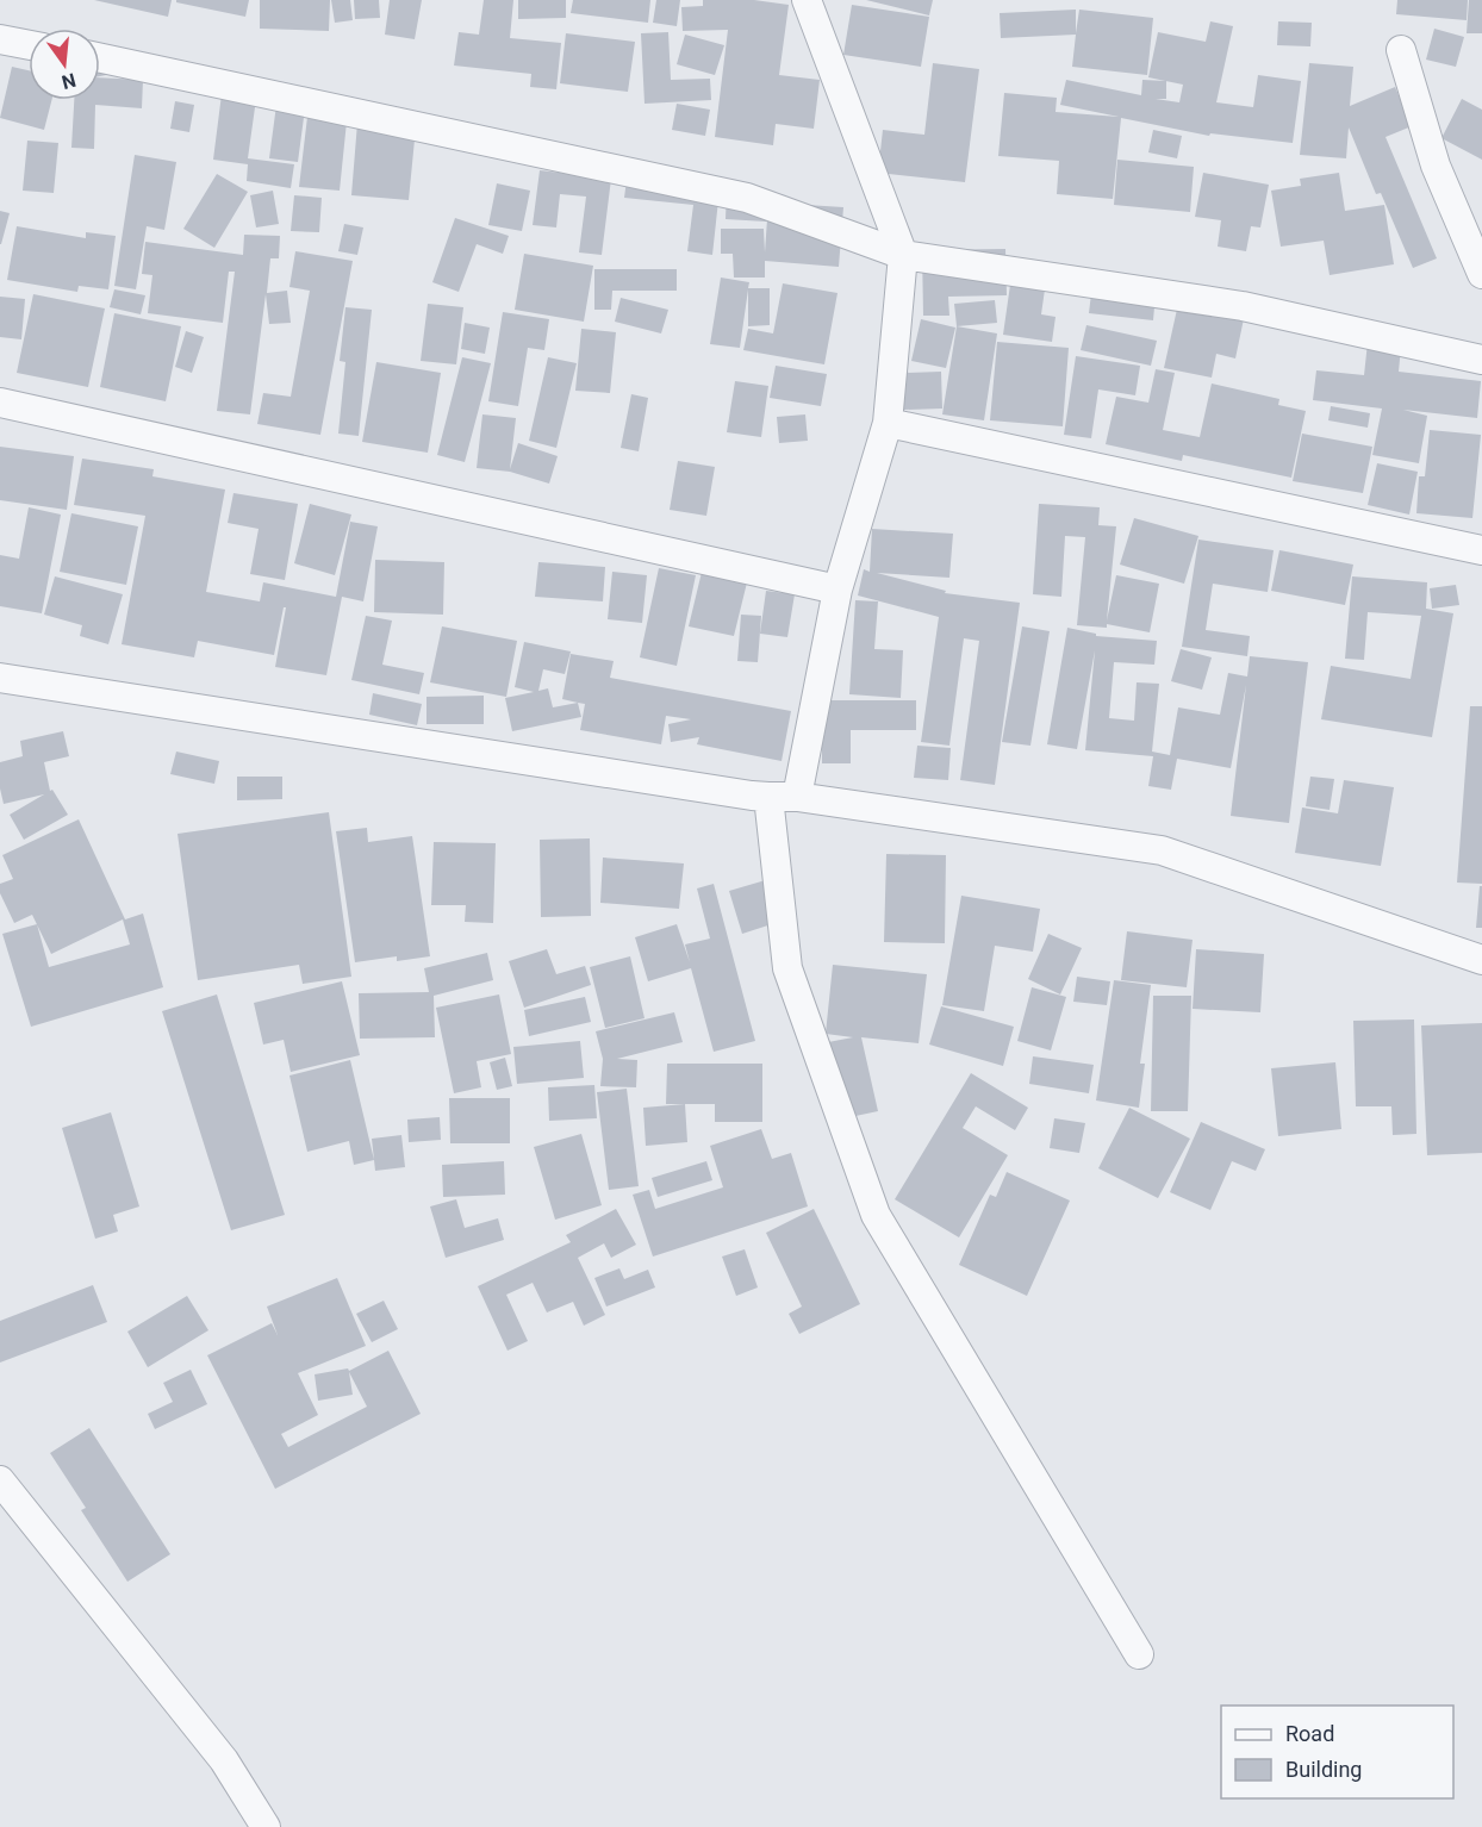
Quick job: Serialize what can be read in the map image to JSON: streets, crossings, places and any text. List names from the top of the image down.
{
  "legend": ["Road", "Building"],
  "north": "bottom"
}
